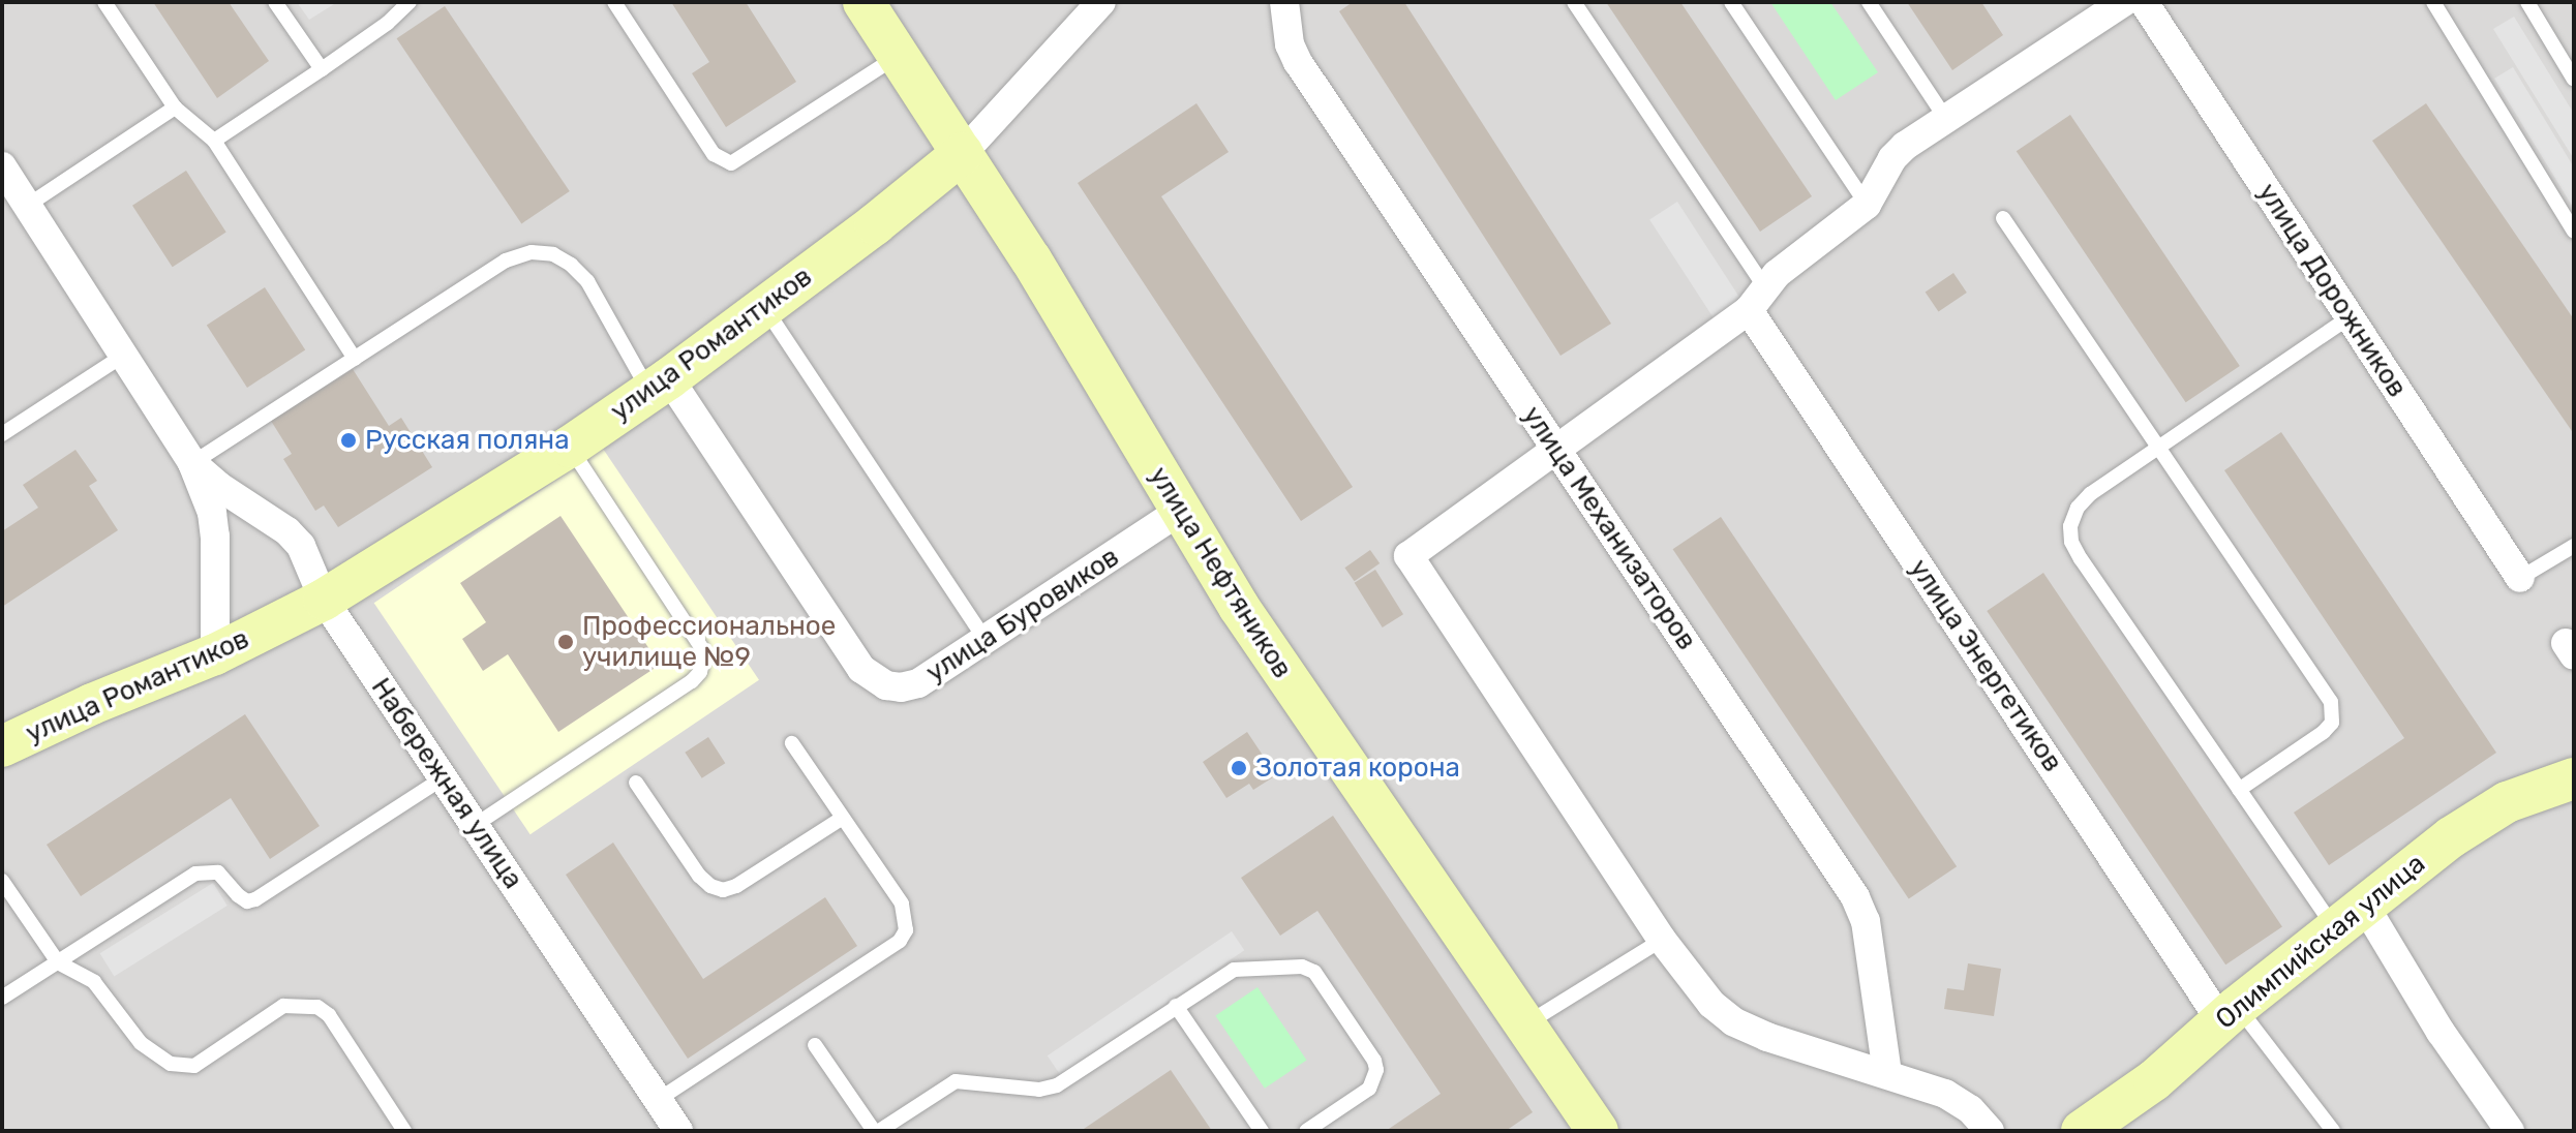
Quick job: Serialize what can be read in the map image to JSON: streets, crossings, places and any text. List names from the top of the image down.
{
  "streets": {
    "street": [
      "улица Дорожников",
      "улица Романтиков",
      "улица Механизаторов",
      "улица Нефтяников",
      "улица Буровиков",
      "улица Энергетиков",
      "Набережная улица",
      "Олимпийская улица"
    ]
  },
  "crossings": [
    ["улица Романтиков", "улица Нефтяников"],
    ["улица Романтиков", "улица Буровиков"],
    ["улица Романтиков", "Набережная улица"],
    ["улица Нефтяников", "улица Буровиков"],
    ["улица Энергетиков", "Олимпийская улица"]
  ],
  "places": ["Русская поляна", "Профессиональное училище №9", "Золотая корона"]
}
